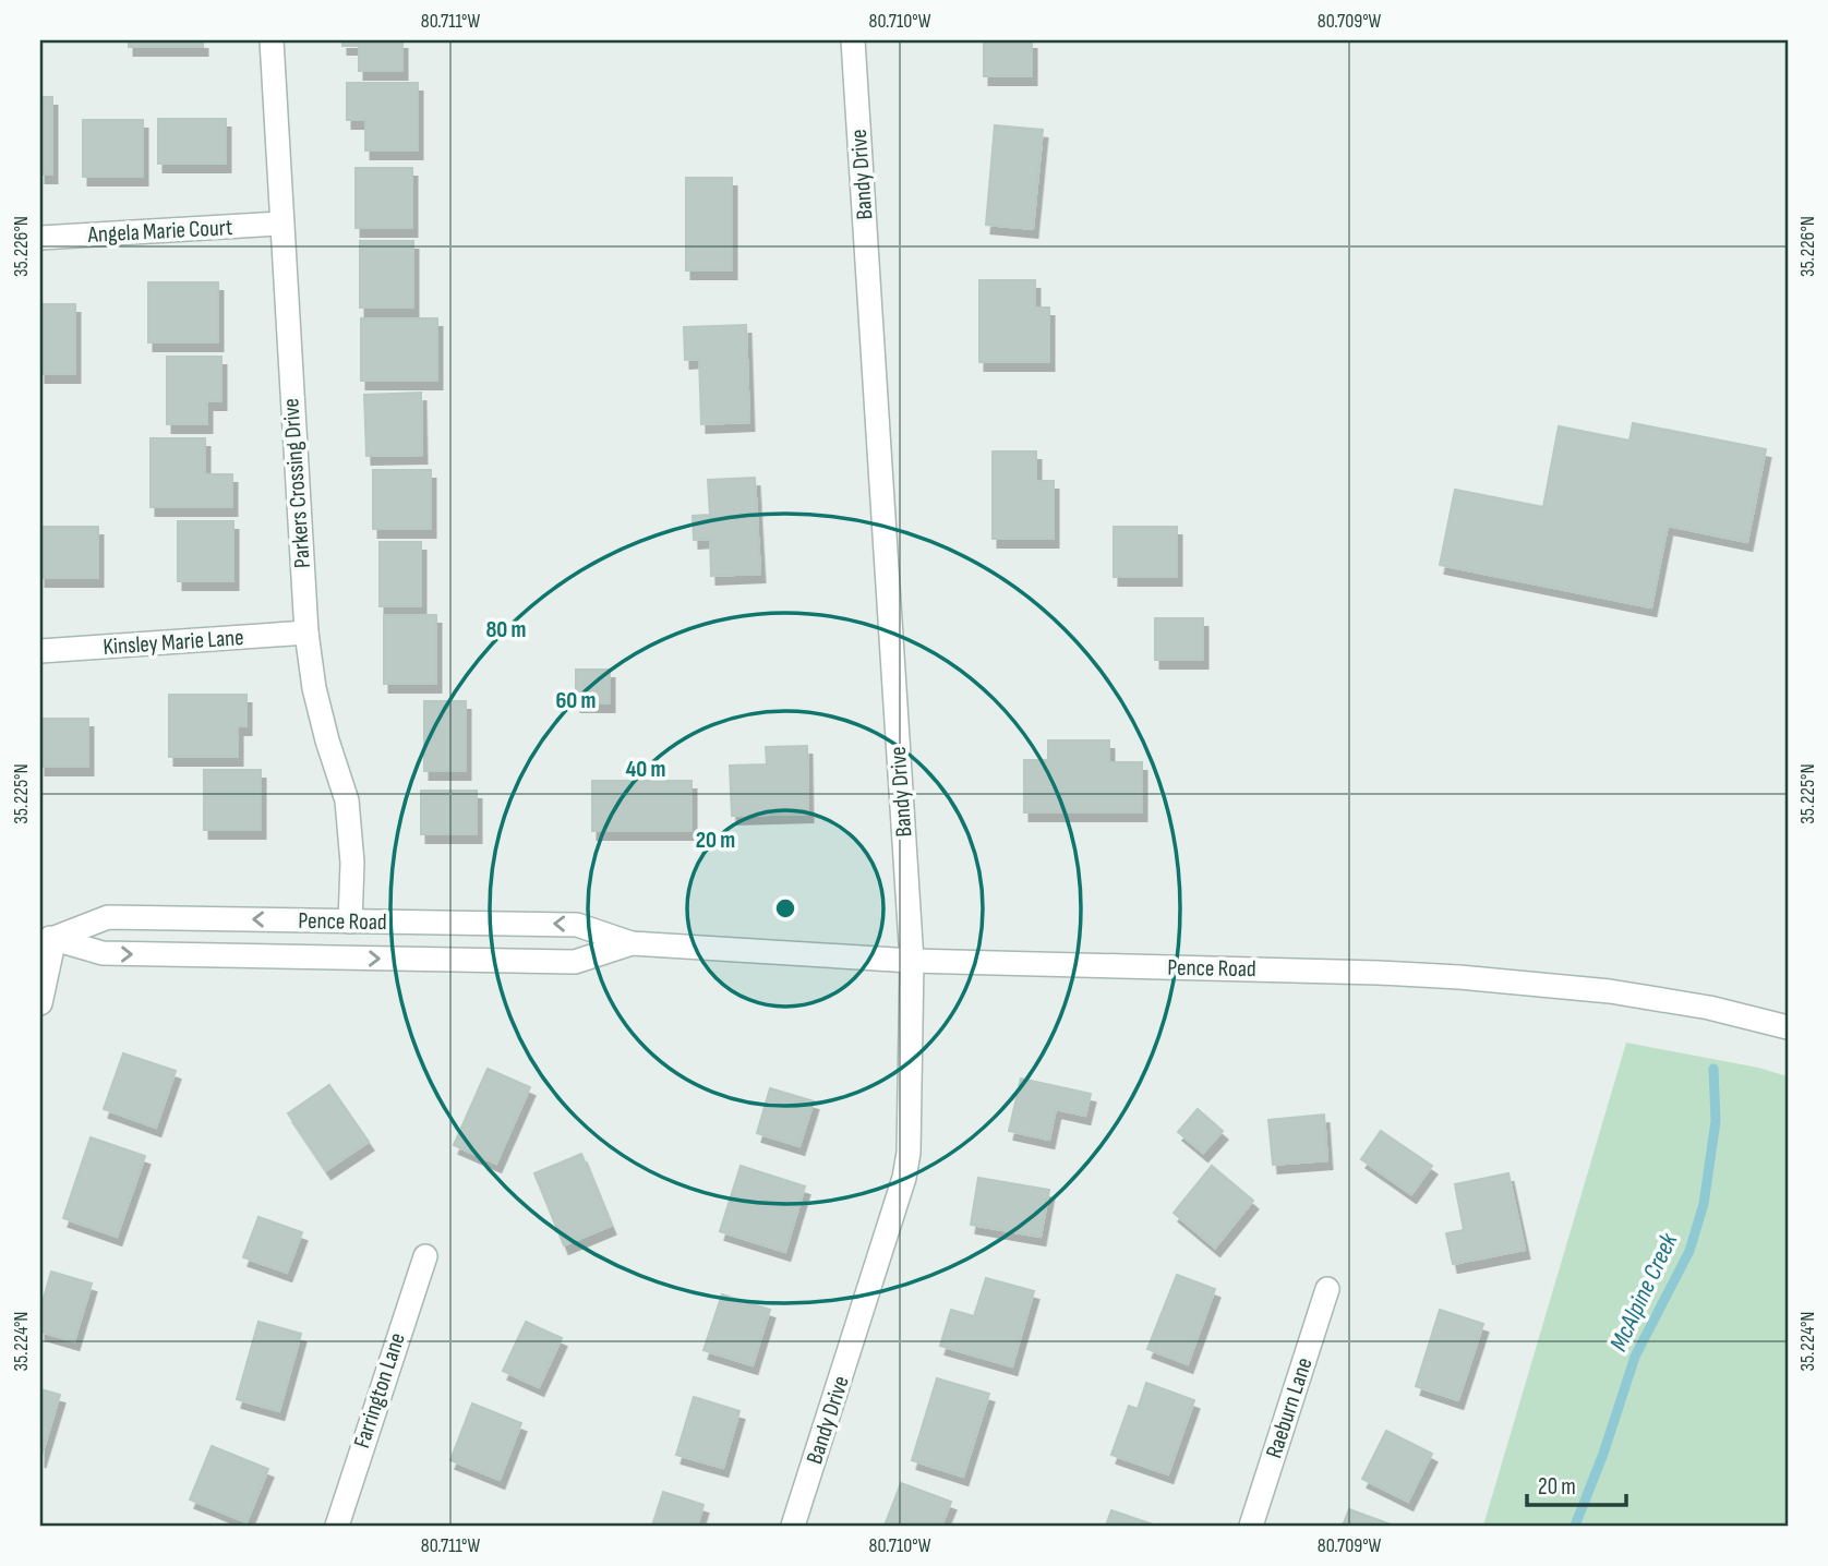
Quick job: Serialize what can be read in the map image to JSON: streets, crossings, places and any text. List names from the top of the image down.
{
  "streets": {
    "street": [
      "Bandy Drive",
      "Angela Marie Court",
      "Parkers Crossing Drive",
      "Kinsley Marie Lane",
      "Pence Road",
      "Farrington Lane",
      "Raeburn Lane"
    ]
  },
  "crossings": [
    ["Bandy Drive", "Pence Road"],
    ["Angela Marie Court", "Parkers Crossing Drive"],
    ["Parkers Crossing Drive", "Kinsley Marie Lane"],
    ["Parkers Crossing Drive", "Pence Road"]
  ],
  "water": ["McAlpine Creek"],
  "scale_bar": "20 m",
  "coordinates": [
    "80.711°W",
    "80.710°W",
    "80.709°W",
    "35.226°N",
    "35.225°N",
    "35.224°N"
  ],
  "rings": [
    "80 m",
    "60 m",
    "40 m",
    "20 m"
  ]
}
